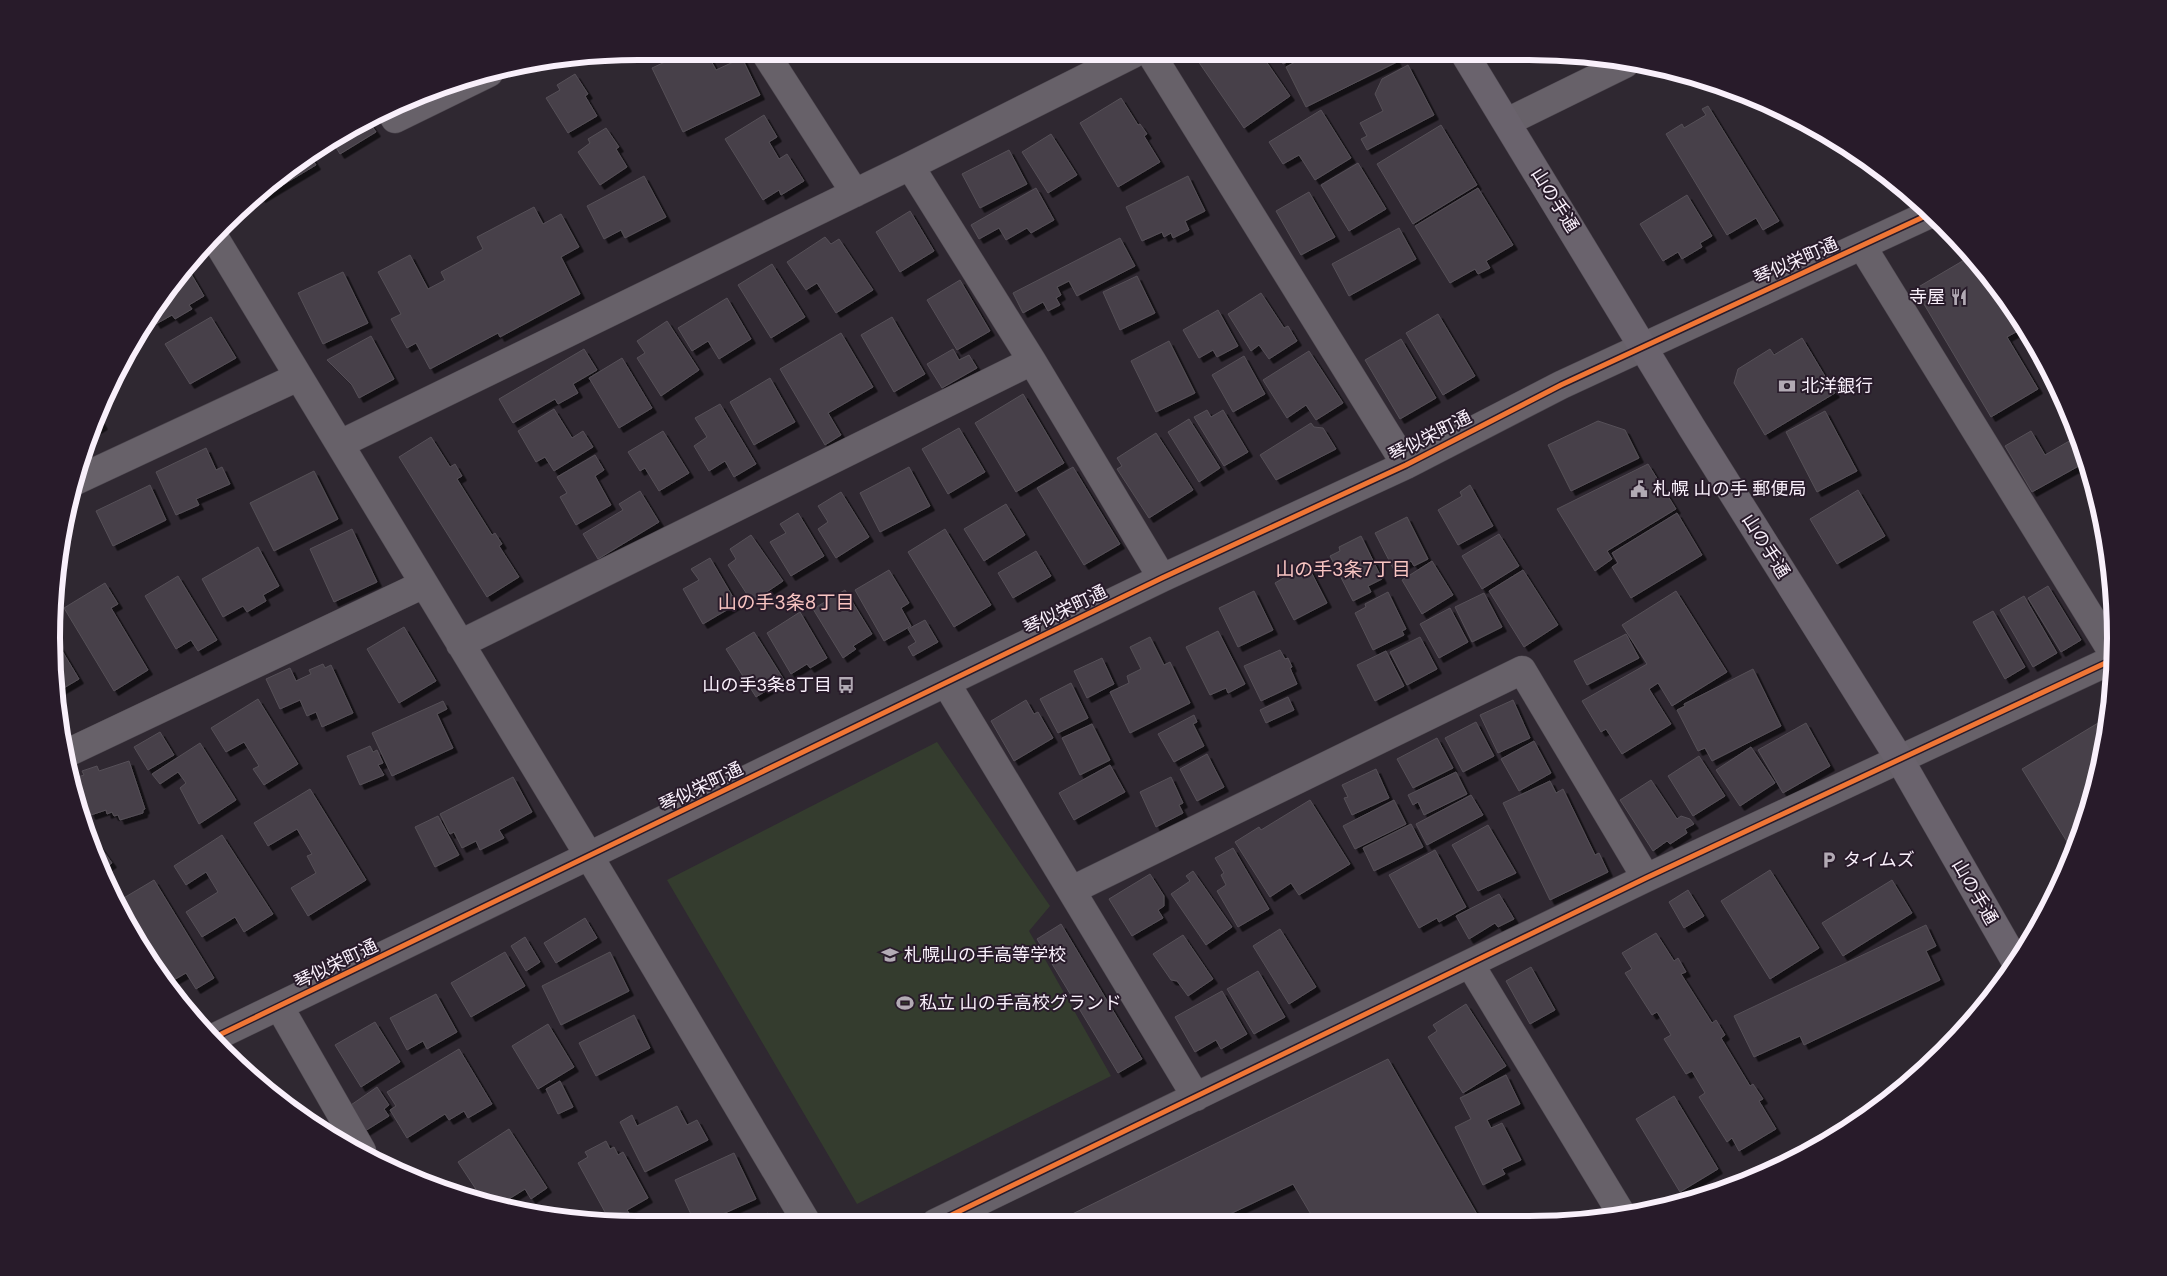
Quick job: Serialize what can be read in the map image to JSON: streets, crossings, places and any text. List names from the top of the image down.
{
  "streets": {
    "main road": ["山の手通"],
    "street": ["琴似栄町通"]
  },
  "crossings": [
    ["山の手通", "琴似栄町通"]
  ],
  "districts": ["山の手3条7丁目", "山の手3条8丁目"],
  "places": {
    "restaurant": ["寺屋"],
    "bank": ["北洋銀行"],
    "public building": ["札幌 山の手 郵便局"],
    "bus stop": ["山の手3条8丁目"],
    "parking": ["タイムズ"],
    "school or university": ["札幌山の手高等学校"],
    "sports": ["私立 山の手高校グランド"]
  }
}
